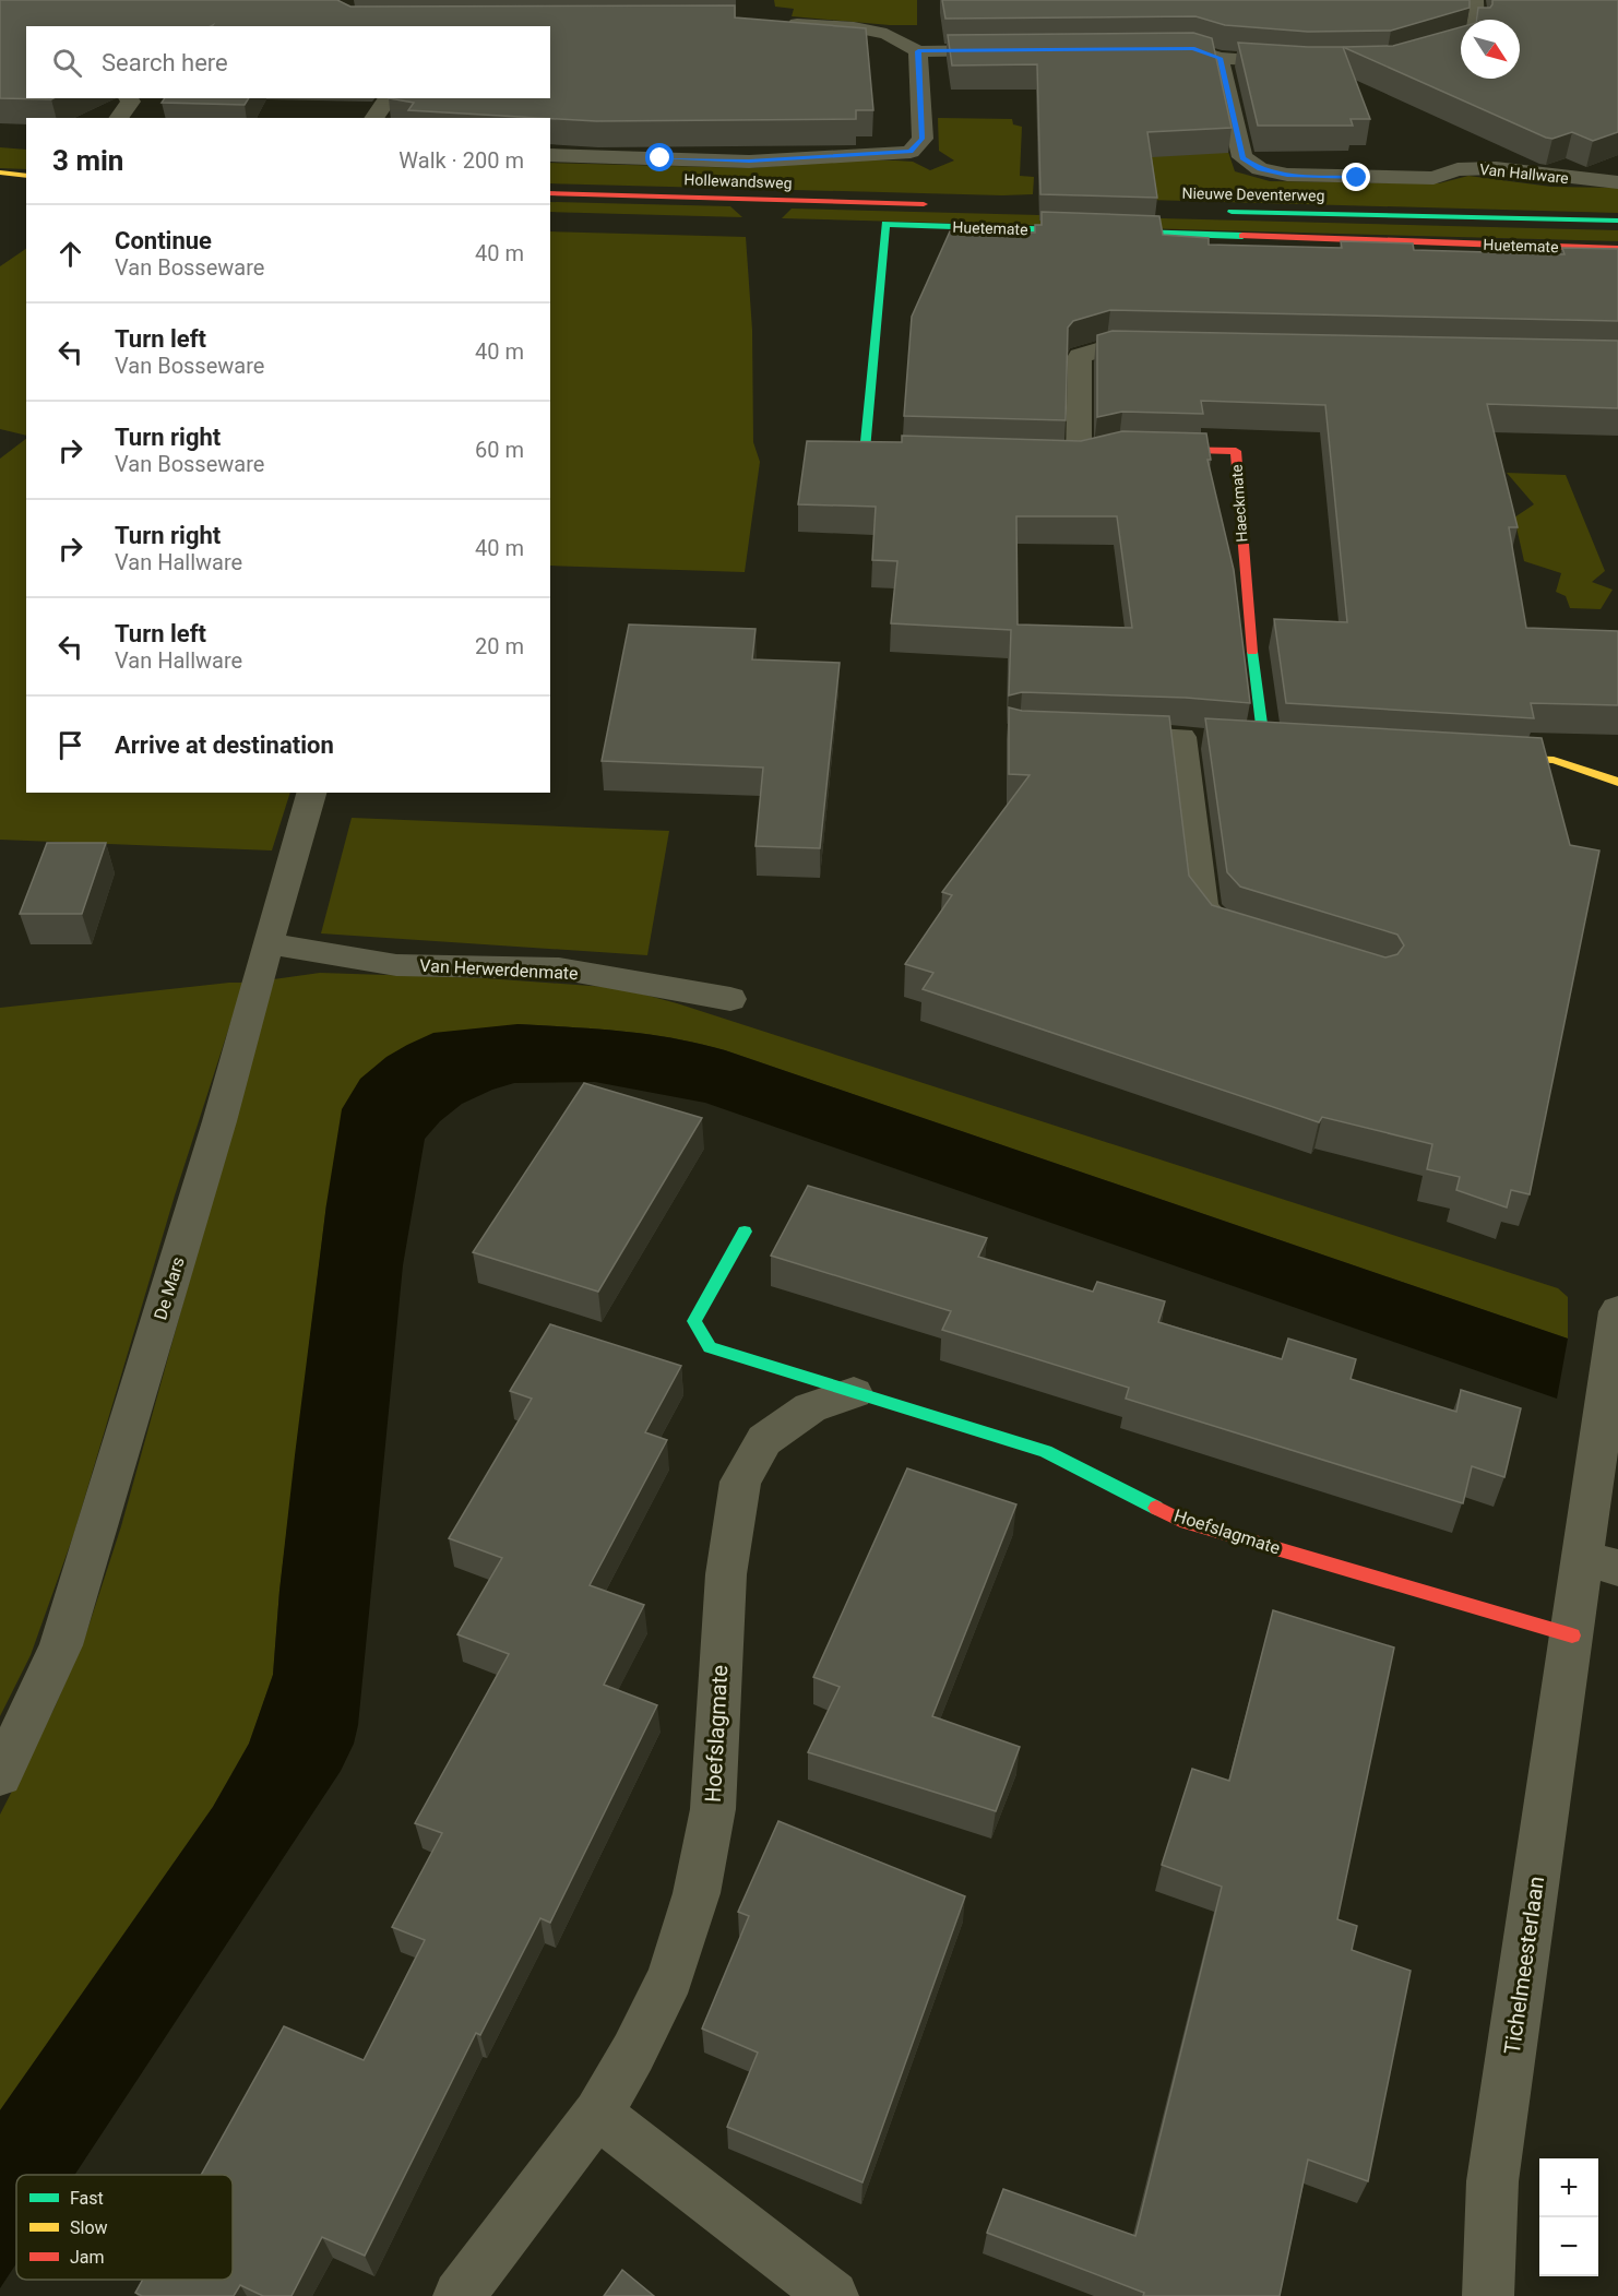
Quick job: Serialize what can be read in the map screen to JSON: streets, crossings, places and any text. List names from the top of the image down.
{
  "streets": {
    "street": [
      "Van Hallware",
      "Hollewandsweg",
      "Nieuwe Deventerweg",
      "Huetemate",
      "Haeckmate",
      "Van Herwerdenmate",
      "De Mars",
      "Hoefslagmate",
      "Tichelmeesterlaan"
    ]
  },
  "crossings": [
    ["Van Herwerdenmate", "De Mars"],
    ["Hoefslagmate", "Tichelmeesterlaan"]
  ],
  "legend": ["Fast", "Slow", "Jam"],
  "north": "bottom right",
  "page": {
    "search": "Search here",
    "heading": ["3 min", "Walk · 200 m"],
    "list": [
      ["Continue", "Van Bosseware", "40 m"],
      ["Turn left", "Van Bosseware", "40 m"],
      ["Turn right", "Van Bosseware", "60 m"],
      ["Turn right", "Van Hallware", "40 m"],
      ["Turn left", "Van Hallware", "20 m"],
      "Arrive at destination"
    ],
    "map_buttons": ["+", "−"]
  }
}
